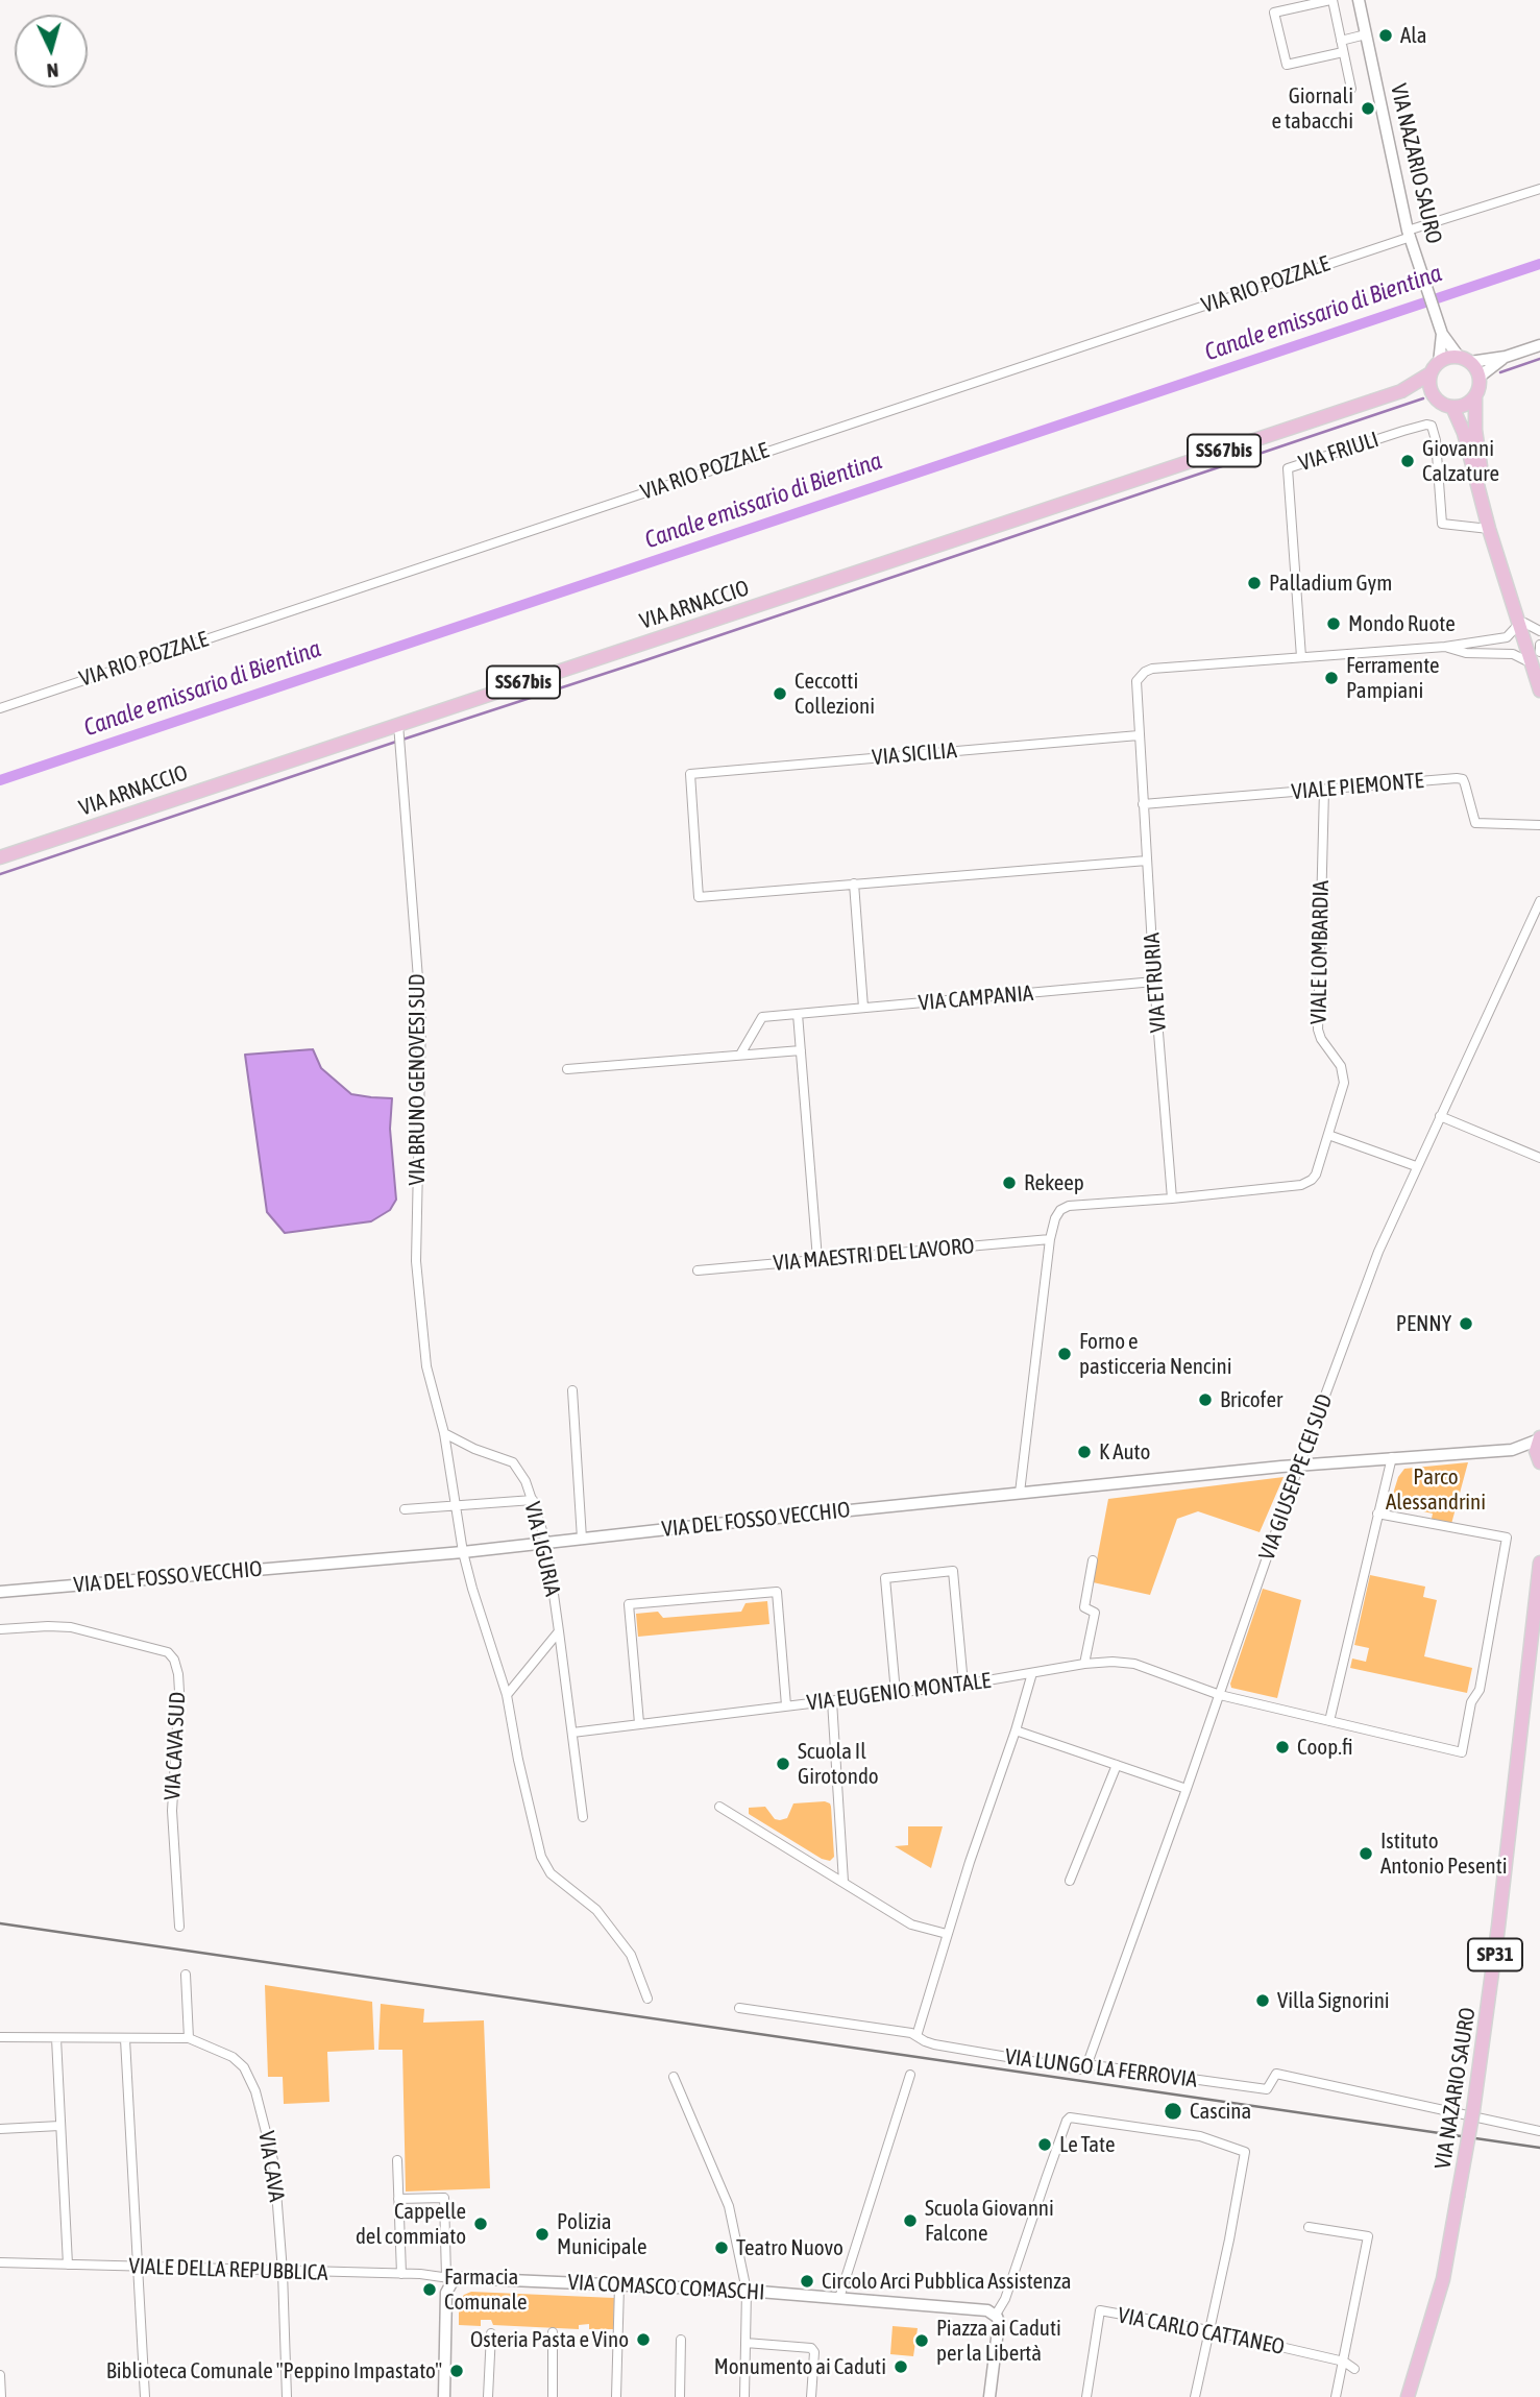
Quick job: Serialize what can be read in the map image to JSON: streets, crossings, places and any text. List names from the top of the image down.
{
  "streets": {
    "main road": [
      "VIA NAZARIO SAURO",
      "SS67bis",
      "VIA ARNACCIO",
      "SP31"
    ],
    "street": [
      "VIA RIO POZZALE",
      "VIA FRIULI",
      "VIA SICILIA",
      "VIALE PIEMONTE",
      "VIALE LOMBARDIA",
      "VIA ETRURIA",
      "VIA CAMPANIA",
      "VIA BRUNO GENOVESI SUD",
      "VIA MAESTRI DEL LAVORO",
      "VIA GIUSEPPE CEI SUD",
      "VIA DEL FOSSO VECCHIO",
      "VIA LIGURIA",
      "VIA EUGENIO MONTALE",
      "VIA CAVA SUD",
      "VIA LUNGO LA FERROVIA",
      "VIA CAVA",
      "VIALE DELLA REPUBBLICA",
      "VIA COMASCO COMASCHI",
      "VIA CARLO CATTANEO"
    ]
  },
  "crossings": [
    ["VIA NAZARIO SAURO", "VIA RIO POZZALE"],
    ["VIA NAZARIO SAURO", "SS67bis"],
    ["VIA NAZARIO SAURO", "VIA ARNACCIO"],
    ["SS67bis", "VIA ARNACCIO"],
    ["VIA FRIULI", "VIA ETRURIA"],
    ["VIA ARNACCIO", "VIA BRUNO GENOVESI SUD"],
    ["VIA SICILIA", "VIA ETRURIA"],
    ["VIALE PIEMONTE", "VIALE LOMBARDIA"],
    ["VIALE PIEMONTE", "VIA ETRURIA"],
    ["VIALE LOMBARDIA", "VIA ETRURIA"],
    ["VIA ETRURIA", "VIA CAMPANIA"],
    ["VIA BRUNO GENOVESI SUD", "VIA DEL FOSSO VECCHIO"],
    ["VIA BRUNO GENOVESI SUD", "VIA LIGURIA"],
    ["VIA GIUSEPPE CEI SUD", "VIA DEL FOSSO VECCHIO"],
    ["VIA GIUSEPPE CEI SUD", "VIA EUGENIO MONTALE"],
    ["VIA GIUSEPPE CEI SUD", "VIA LUNGO LA FERROVIA"],
    ["VIA DEL FOSSO VECCHIO", "VIA LIGURIA"],
    ["VIA CAVA", "VIALE DELLA REPUBBLICA"],
    ["VIALE DELLA REPUBBLICA", "VIA COMASCO COMASCHI"]
  ],
  "water": ["Canale emissario di Bientina"],
  "parks": ["Parco Alessandrini"],
  "places": [
    "Ala",
    "Giornali e tabacchi",
    "Giovanni Calzature",
    "Palladium Gym",
    "Mondo Ruote",
    "Ferramente Pampiani",
    "Ceccotti Collezioni",
    "Rekeep",
    "PENNY",
    "Forno e pasticceria Nencini",
    "Bricofer",
    "K Auto",
    "Coop.fi",
    "Scuola Il Girotondo",
    "Istituto Antonio Pesenti",
    "Villa Signorini",
    "Cascina",
    "Le Tate",
    "Scuola Giovanni Falcone",
    "Cappelle del commiato",
    "Polizia Municipale",
    "Teatro Nuovo",
    "Circolo Arci Pubblica Assistenza",
    "Farmacia Comunale",
    "Osteria Pasta e Vino",
    "Piazza ai Caduti per la Libertà",
    "Monumento ai Caduti",
    "Biblioteca Comunale \"Peppino Impastato\""
  ],
  "north": "bottom"
}
